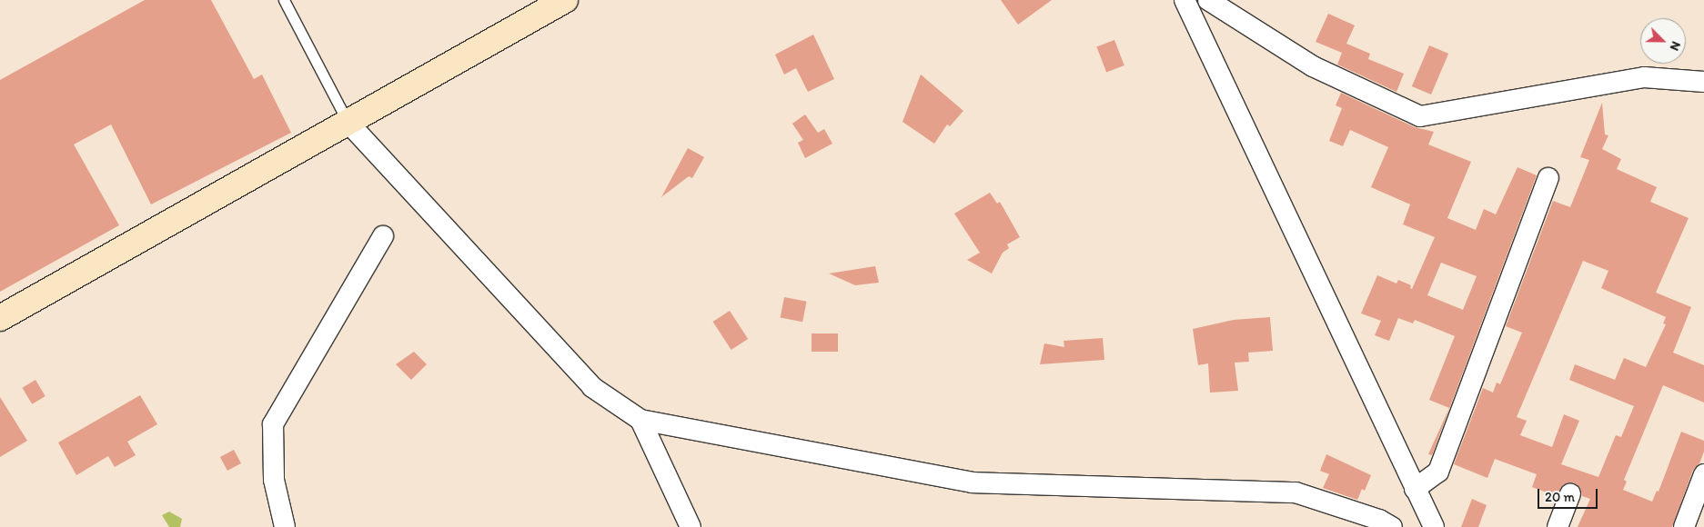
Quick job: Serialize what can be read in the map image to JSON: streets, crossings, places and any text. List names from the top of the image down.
{
  "scale_bar": "20 m",
  "north": "bottom right"
}
